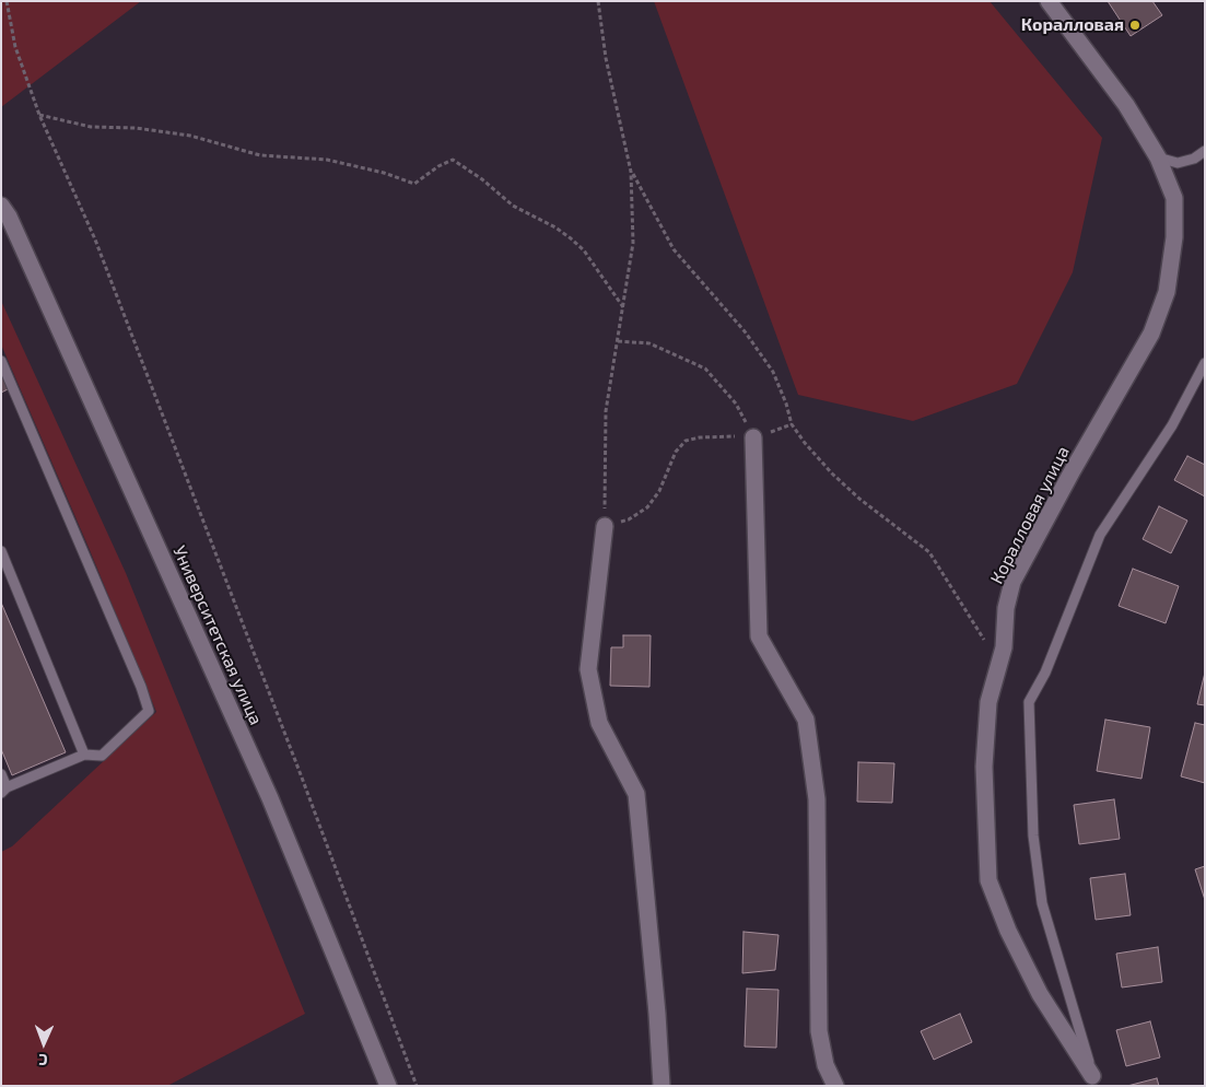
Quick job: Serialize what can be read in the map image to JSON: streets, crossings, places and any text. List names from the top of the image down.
{
  "streets": {
    "street": ["Коралловая улица", "Университетская улица"]
  },
  "places": ["Коралловая"],
  "north": "bottom"
}
